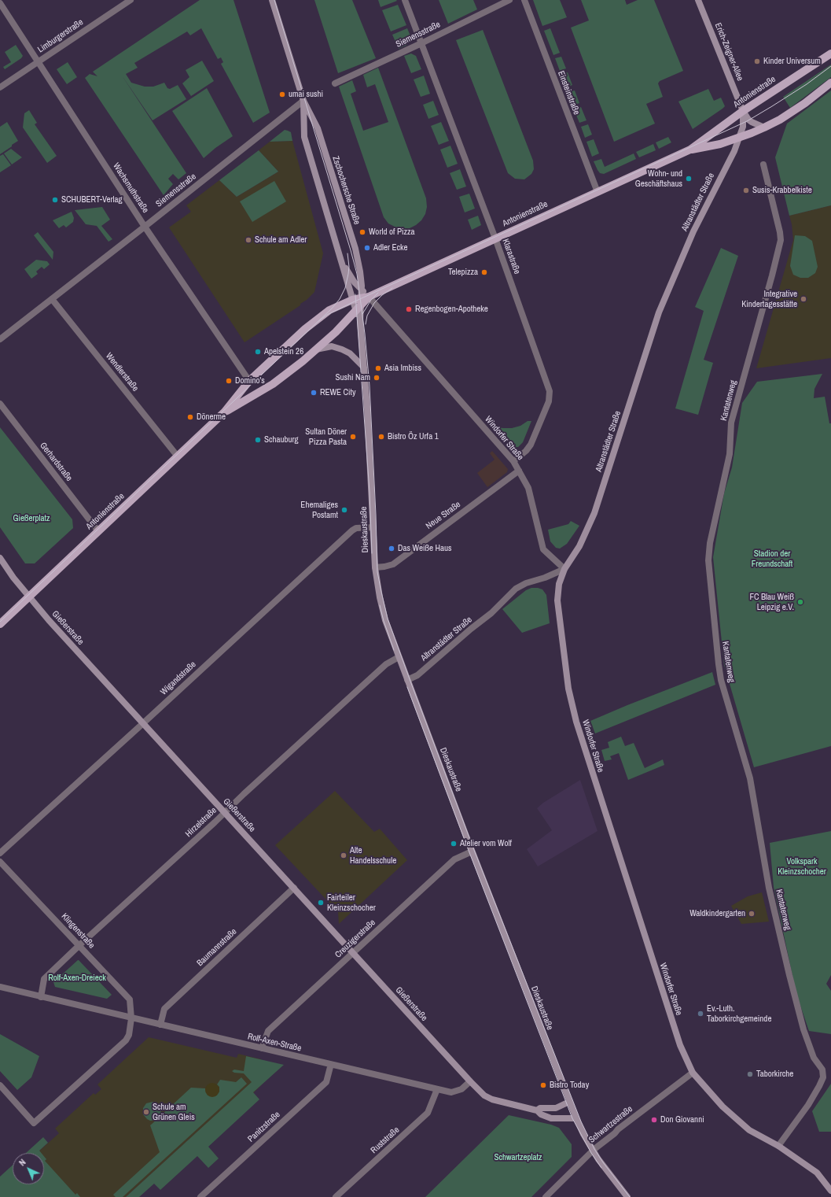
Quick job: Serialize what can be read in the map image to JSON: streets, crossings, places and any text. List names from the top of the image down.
{
  "streets": {
    "main road": ["Antonienstraße"],
    "street": [
      "Siemensstraße",
      "Limburgerstraße",
      "Erich-Zeigner-Allee",
      "Einsteinstraße",
      "Wachsmuthstraße",
      "Zschochersche Straße",
      "Altranstädter Straße",
      "Klarastraße",
      "Wendlerstraße",
      "Kantatenweg",
      "Windorfer Straße",
      "Gerhardstraße",
      "Neue Straße",
      "Dieskaustraße",
      "Gießerstraße",
      "Wigandstraße",
      "Hirzelstraße",
      "Klingenstraße",
      "Creuzigerstraße",
      "Baumannstraße",
      "Rolf-Axen-Straße",
      "Schwartzestraße",
      "Panitzstraße",
      "Ruststraße"
    ]
  },
  "crossings": [
    ["Siemensstraße", "Wachsmuthstraße"],
    ["Siemensstraße", "Zschochersche Straße"],
    ["Siemensstraße", "Klarastraße"],
    ["Siemensstraße", "Wendlerstraße"],
    ["Limburgerstraße", "Wachsmuthstraße"],
    ["Erich-Zeigner-Allee", "Antonienstraße"],
    ["Erich-Zeigner-Allee", "Altranstädter Straße"],
    ["Antonienstraße", "Einsteinstraße"],
    ["Antonienstraße", "Wachsmuthstraße"],
    ["Antonienstraße", "Zschochersche Straße"],
    ["Antonienstraße", "Altranstädter Straße"],
    ["Antonienstraße", "Klarastraße"],
    ["Antonienstraße", "Wendlerstraße"],
    ["Antonienstraße", "Windorfer Straße"],
    ["Antonienstraße", "Gerhardstraße"],
    ["Antonienstraße", "Gießerstraße"],
    ["Zschochersche Straße", "Windorfer Straße"],
    ["Zschochersche Straße", "Dieskaustraße"],
    ["Altranstädter Straße", "Windorfer Straße"],
    ["Altranstädter Straße", "Dieskaustraße"],
    ["Klarastraße", "Windorfer Straße"],
    ["Kantatenweg", "Windorfer Straße"],
    ["Windorfer Straße", "Neue Straße"],
    ["Windorfer Straße", "Schwartzestraße"],
    ["Neue Straße", "Dieskaustraße"],
    ["Dieskaustraße", "Wigandstraße"],
    ["Dieskaustraße", "Hirzelstraße"],
    ["Dieskaustraße", "Creuzigerstraße"],
    ["Dieskaustraße", "Schwartzestraße"],
    ["Gießerstraße", "Wigandstraße"],
    ["Gießerstraße", "Hirzelstraße"],
    ["Gießerstraße", "Creuzigerstraße"],
    ["Gießerstraße", "Baumannstraße"],
    ["Gießerstraße", "Rolf-Axen-Straße"],
    ["Hirzelstraße", "Klingenstraße"],
    ["Hirzelstraße", "Rolf-Axen-Straße"],
    ["Klingenstraße", "Rolf-Axen-Straße"],
    ["Creuzigerstraße", "Rolf-Axen-Straße"],
    ["Baumannstraße", "Rolf-Axen-Straße"],
    ["Rolf-Axen-Straße", "Panitzstraße"],
    ["Rolf-Axen-Straße", "Ruststraße"]
  ],
  "parks": [
    "Gießerplatz",
    "Stadion der Freundschaft",
    "Volkspark Kleinzschocher",
    "Rolf-Axen-Dreieck",
    "Schwartzeplatz"
  ],
  "places": [
    "Kinder Universum",
    "umai sushi",
    "Wohn- und Geschäftshaus",
    "Susis-Krabbelkiste",
    "SCHUBERT-Verlag",
    "World of Pizza",
    "Schule am Adler",
    "Adler Ecke",
    "Telepizza",
    "Integrative Kindertagesstätte",
    "Regenbogen-Apotheke",
    "Apelstein 26",
    "Asia Imbiss",
    "Sushi Nam",
    "Domino's",
    "REWE City",
    "Dönerme",
    "Sultan Döner Pizza Pasta",
    "Bistro Öz Urfa 1",
    "Schauburg",
    "Ehemaliges Postamt",
    "Das Weiße Haus",
    "FC Blau Weiß Leipzig e.V.",
    "Atelier vom Wolf",
    "Alte Handelsschule",
    "Fairteiler Kleinzschocher",
    "Waldkindergarten",
    "Ev.-Luth. Taborkirchgemeinde",
    "Taborkirche",
    "Bistro Today",
    "Schule am Grünen Gleis",
    "Don Giovanni"
  ],
  "north": "top left"
}
